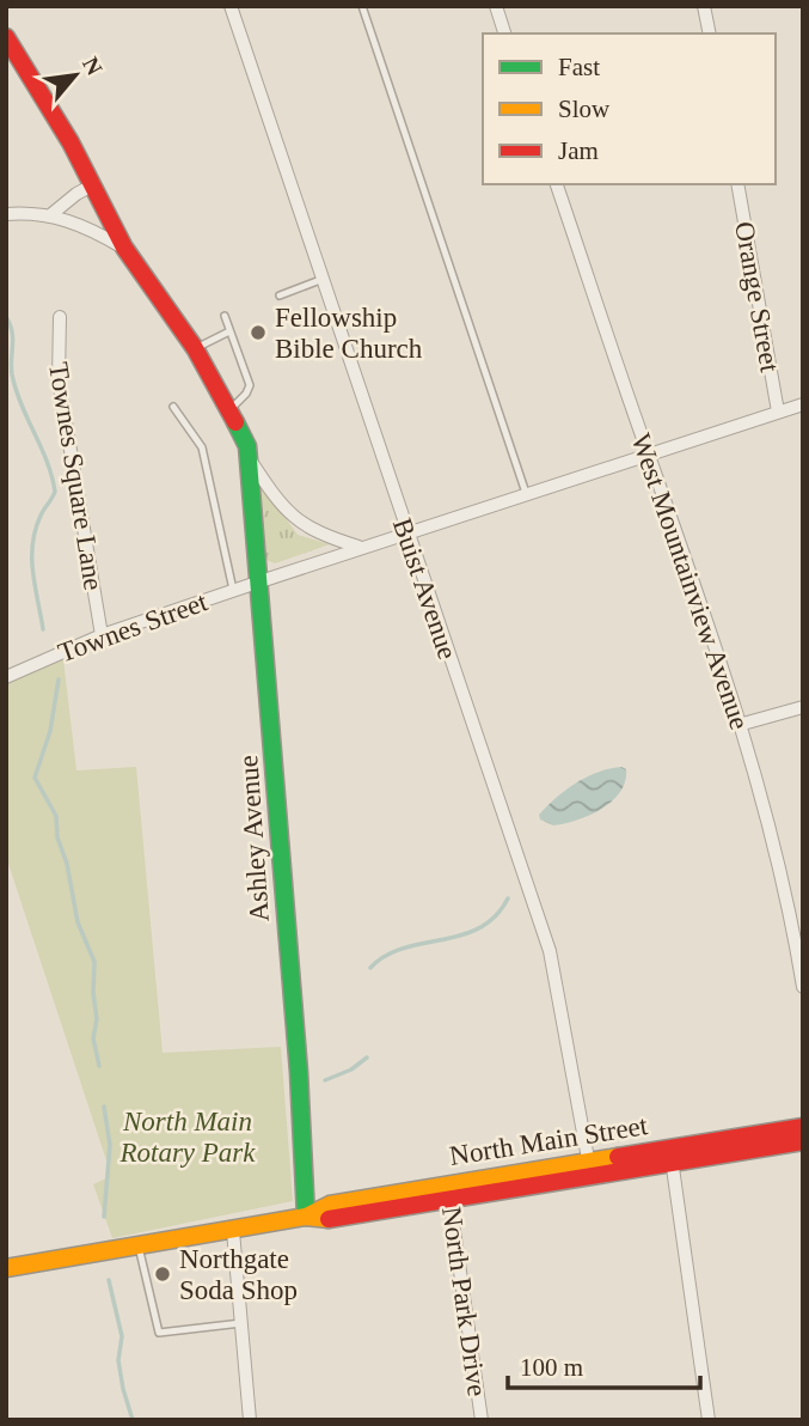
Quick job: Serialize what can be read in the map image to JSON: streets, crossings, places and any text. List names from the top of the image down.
{
  "streets": {
    "street": [
      "Orange Street",
      "Townes Square Lane",
      "West Mountainview Avenue",
      "Buist Avenue",
      "Townes Street",
      "Ashley Avenue",
      "North Main Street",
      "North Park Drive"
    ]
  },
  "crossings": [
    ["Orange Street", "Townes Street"],
    ["Townes Square Lane", "Townes Street"],
    ["West Mountainview Avenue", "Townes Street"],
    ["Buist Avenue", "Townes Street"],
    ["Buist Avenue", "North Main Street"],
    ["Townes Street", "Ashley Avenue"],
    ["Ashley Avenue", "North Main Street"],
    ["North Main Street", "North Park Drive"]
  ],
  "parks": ["North Main Rotary Park"],
  "places": ["Fellowship Bible Church", "Northgate Soda Shop"],
  "legend": ["Fast", "Slow", "Jam"],
  "scale_bar": "100 m",
  "north": "top right"
}
